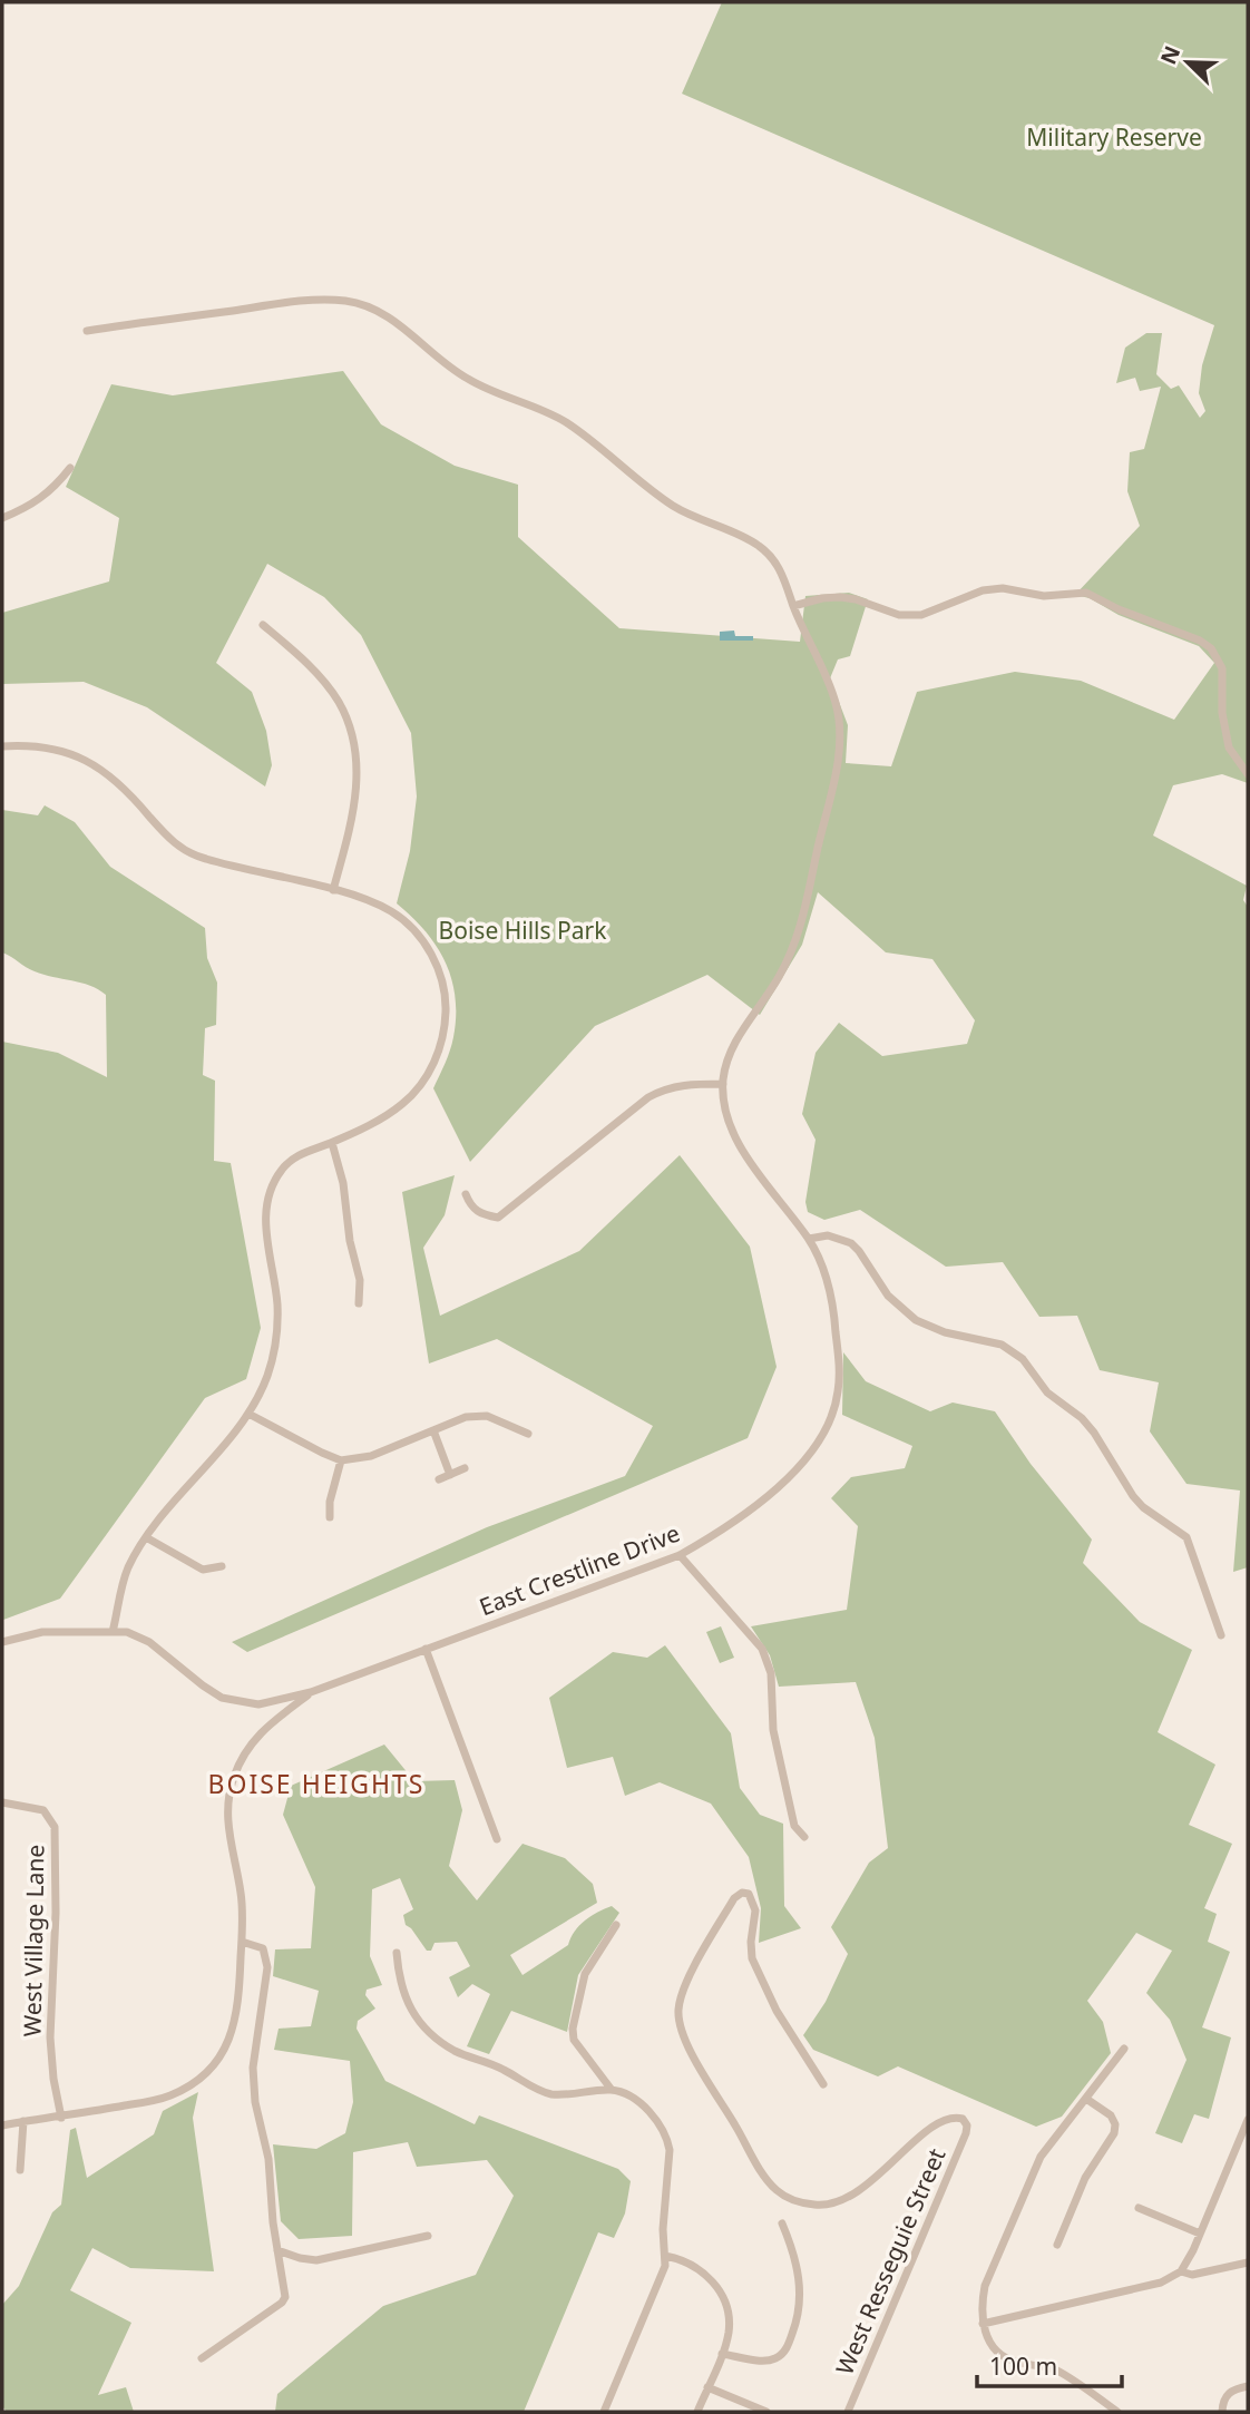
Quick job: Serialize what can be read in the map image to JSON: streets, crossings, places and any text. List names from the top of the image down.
{
  "streets": {
    "street": ["East Crestline Drive", "West Village Lane", "West Resseguie Street"]
  },
  "districts": ["BOISE HEIGHTS"],
  "parks": ["Military Reserve", "Boise Hills Park"],
  "scale_bar": "100 m",
  "north": "top left"
}
